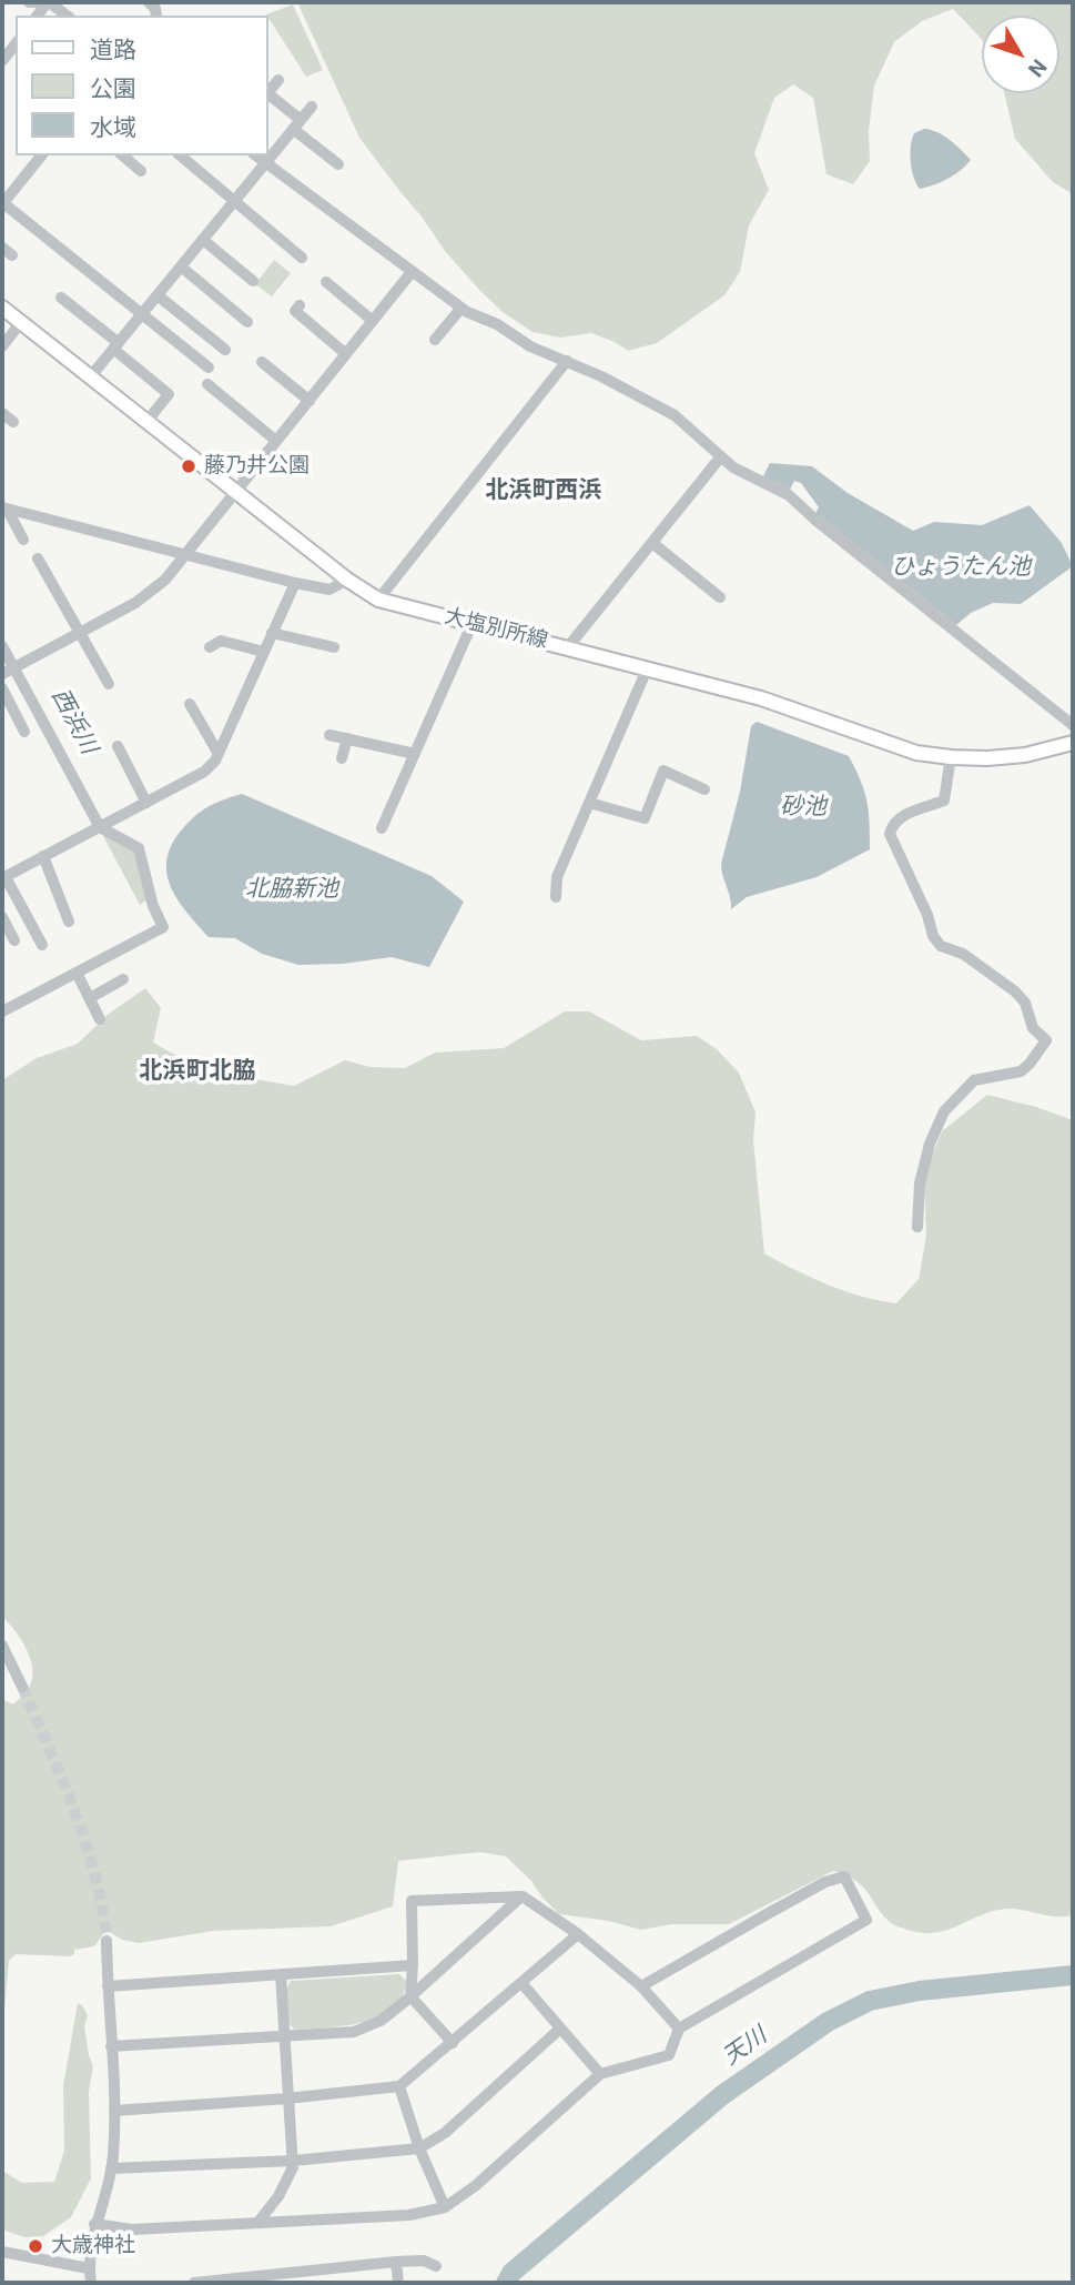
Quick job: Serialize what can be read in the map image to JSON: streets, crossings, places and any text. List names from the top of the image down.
{
  "streets": {
    "main road": ["大塩別所線"]
  },
  "districts": ["北浜町西浜", "北浜町北脇"],
  "water": [
    "ひょうたん池",
    "西浜川",
    "砂池",
    "北脇新池",
    "天川"
  ],
  "places": ["藤乃井公園", "大歳神社"],
  "legend": ["道路", "公園", "水域"],
  "north": "bottom right"
}
